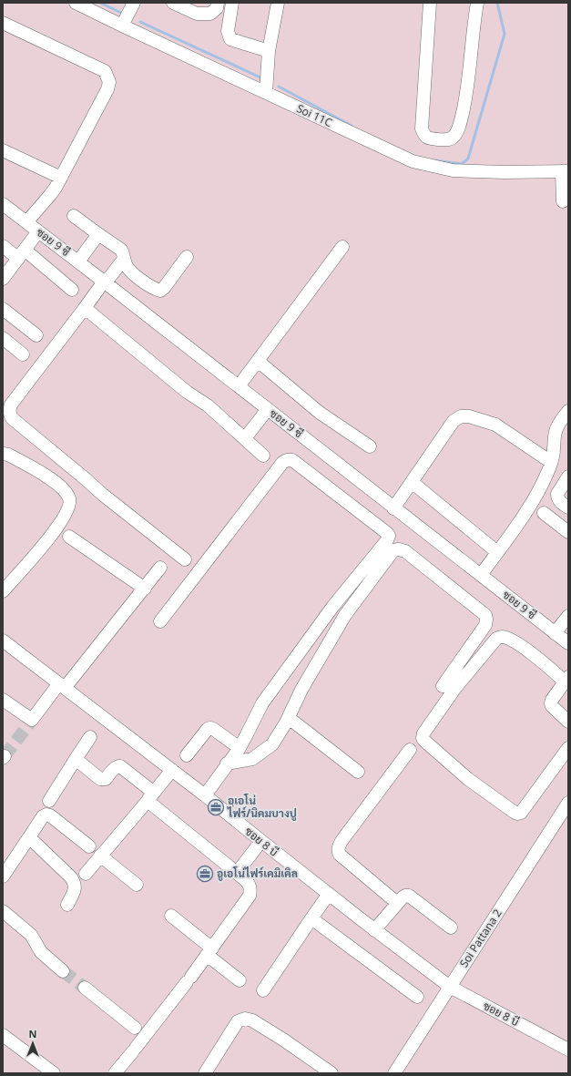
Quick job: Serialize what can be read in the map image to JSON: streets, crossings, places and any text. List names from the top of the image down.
{
  "streets": {
    "street": [
      "Soi 11C",
      "ซอย 9 ซี",
      "ซอย 8 บี",
      "Soi Pattana 2"
    ]
  },
  "crossings": [
    ["ซอย 8 บี", "Soi Pattana 2"]
  ],
  "places": {
    "office": ["อูเอโน่ ไฟร์/นิคมบางปู", "อูเอโน่ไฟร์เคมิเคิล"]
  },
  "north": "top"
}
